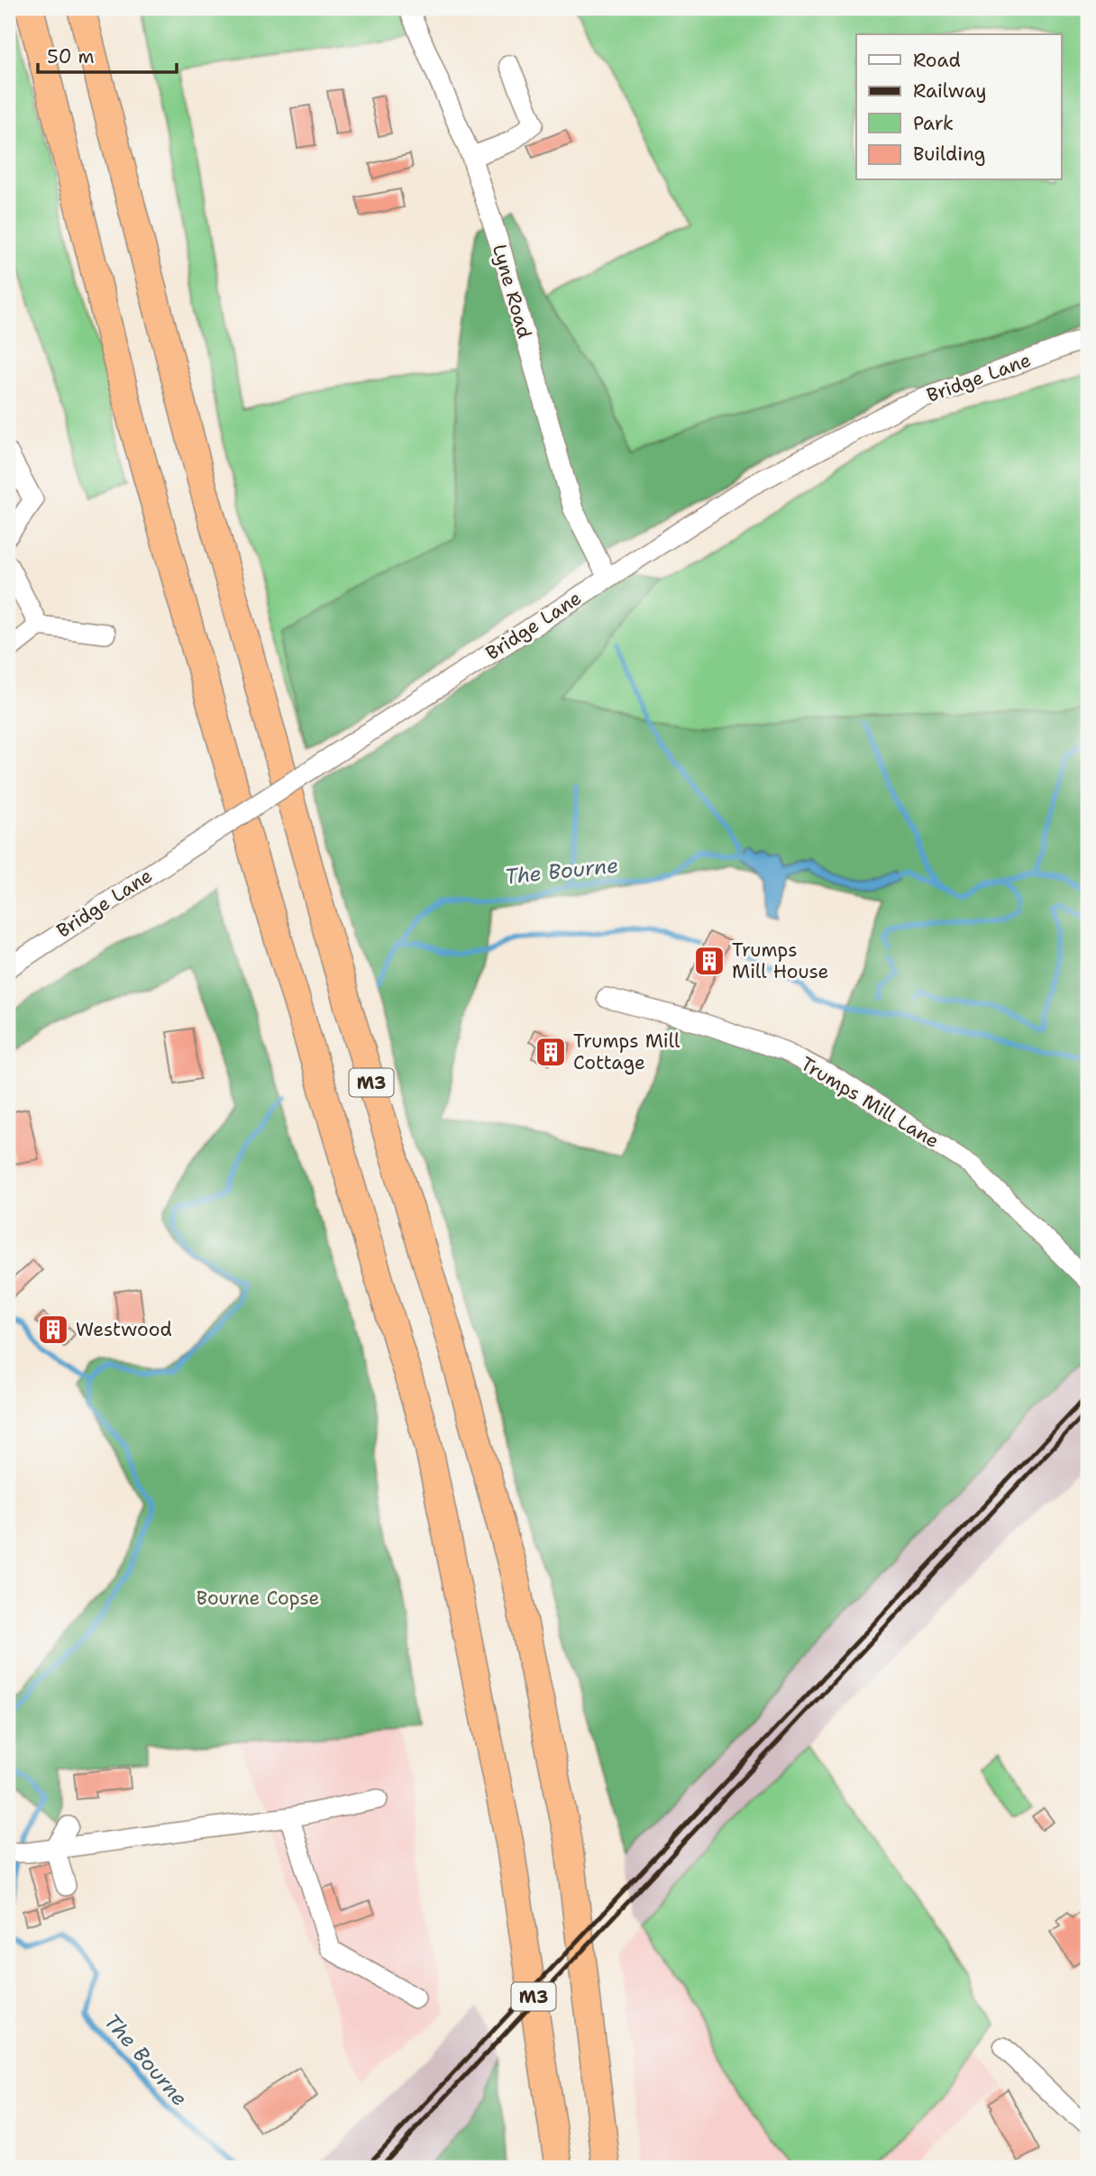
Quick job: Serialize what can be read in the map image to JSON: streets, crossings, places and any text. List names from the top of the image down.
{
  "streets": {
    "highway": ["M3"],
    "street": ["Lyne Road", "Bridge Lane", "Trumps Mill Lane"]
  },
  "crossings": [
    ["Lyne Road", "Bridge Lane"]
  ],
  "water": ["The Bourne"],
  "parks": ["Bourne Copse"],
  "places": {
    "building": ["Trumps Mill House", "Trumps Mill Cottage", "Westwood"]
  },
  "legend": [
    "Road",
    "Railway",
    "Park",
    "Building"
  ],
  "scale_bar": "50 m"
}
